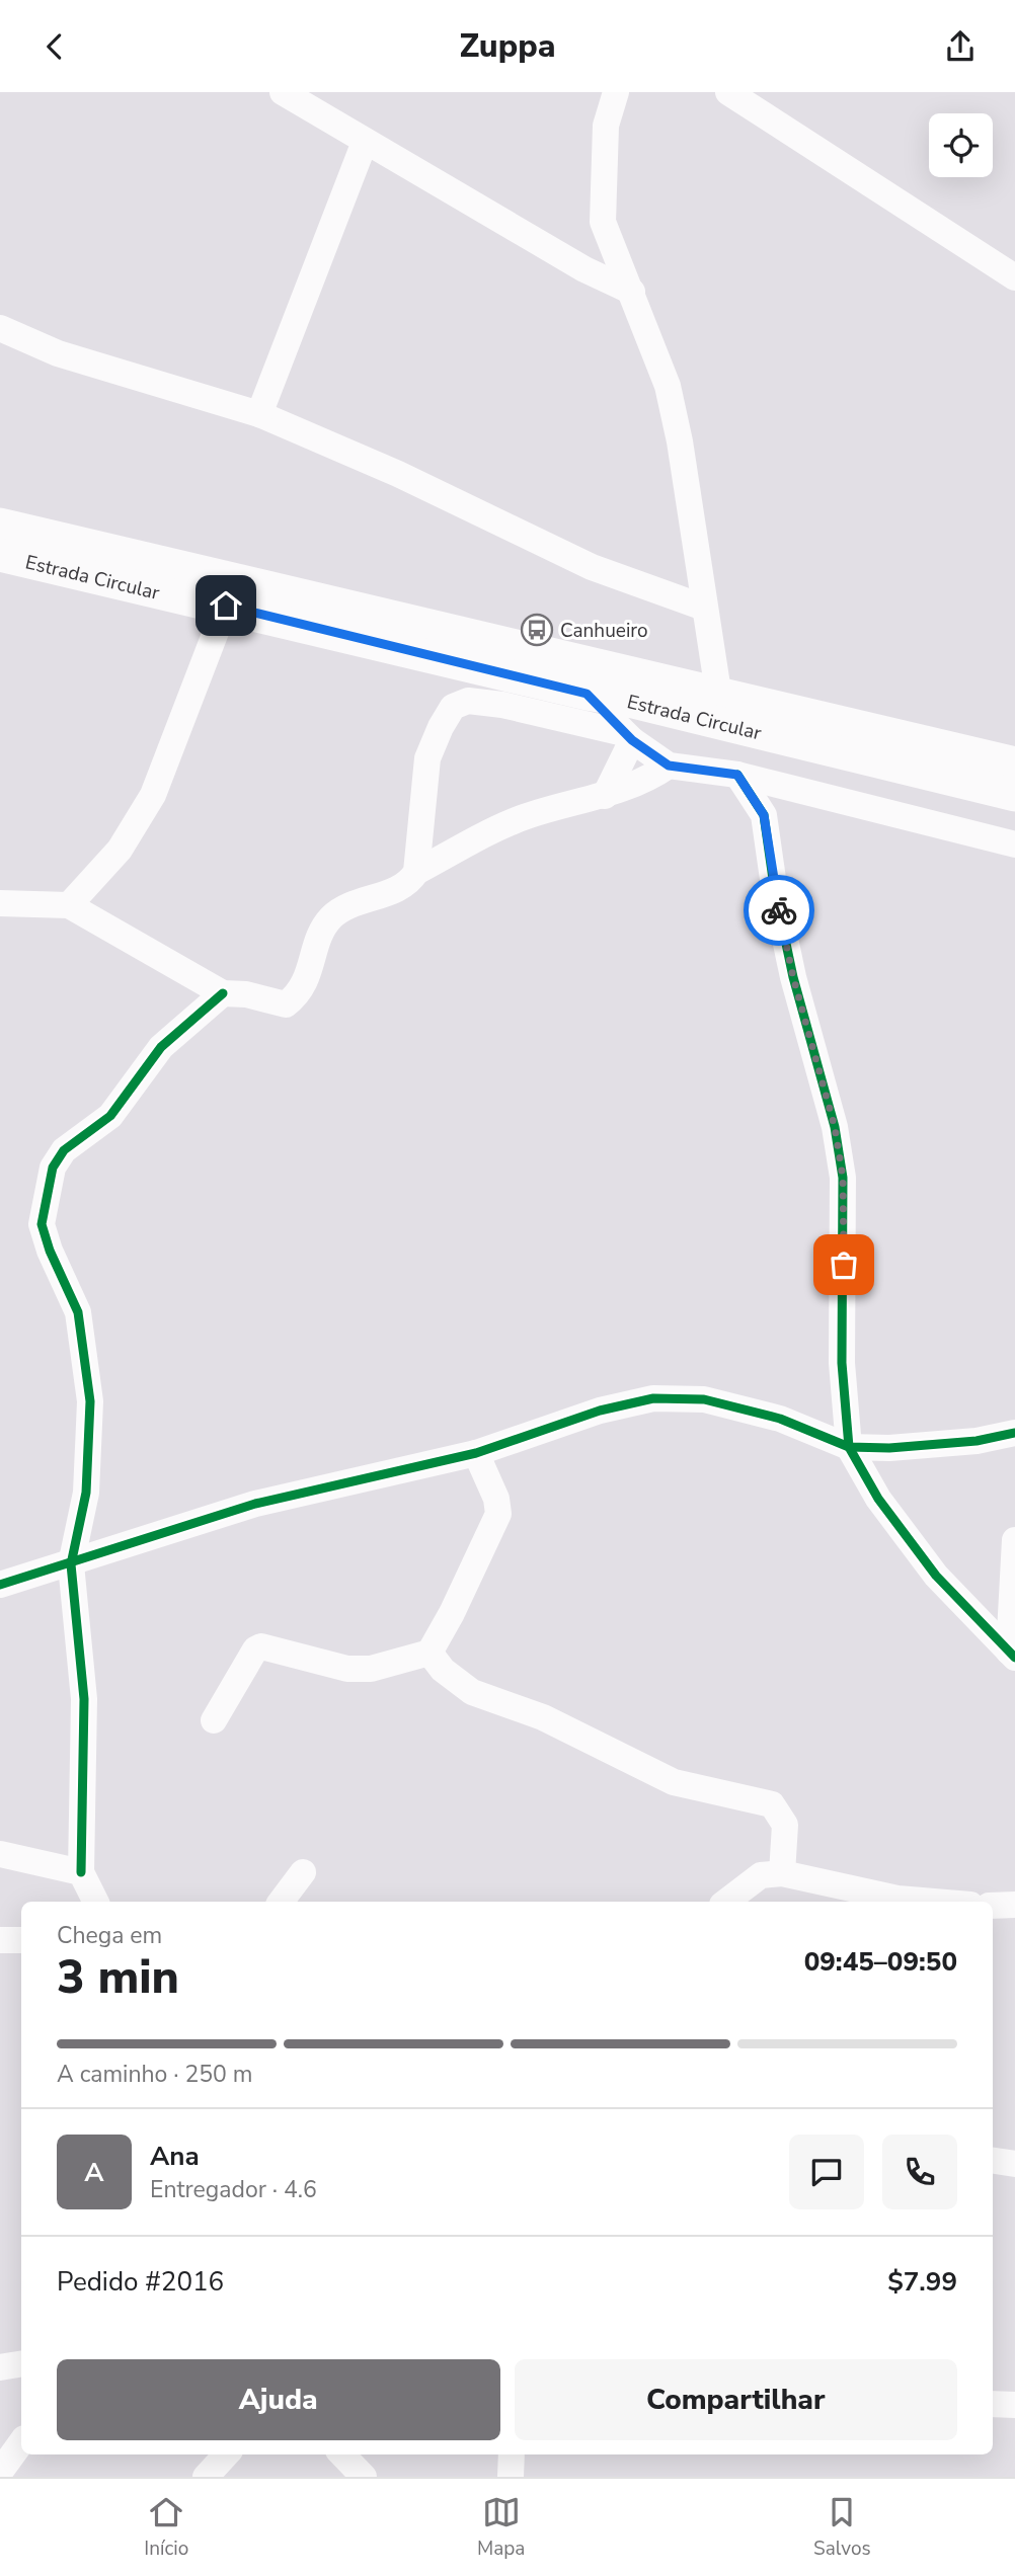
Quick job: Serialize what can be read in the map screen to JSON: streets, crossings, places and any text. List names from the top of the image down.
{
  "streets": {
    "main road": ["Estrada Circular"]
  },
  "places": {
    "bus stop": ["Canhueiro"]
  },
  "page": {
    "header": "Zuppa",
    "heading": ["3 min", "Chega em", "09:45–09:50"],
    "panel": [
      "Ana",
      "Entregador · 4.6",
      "Pedido #2016",
      "$7.99"
    ],
    "bar": "A caminho · 250 m",
    "round": "A",
    "buttons": ["Ajuda", "Compartilhar"],
    "tabs": ["Início", "Mapa", "Salvos"]
  }
}
